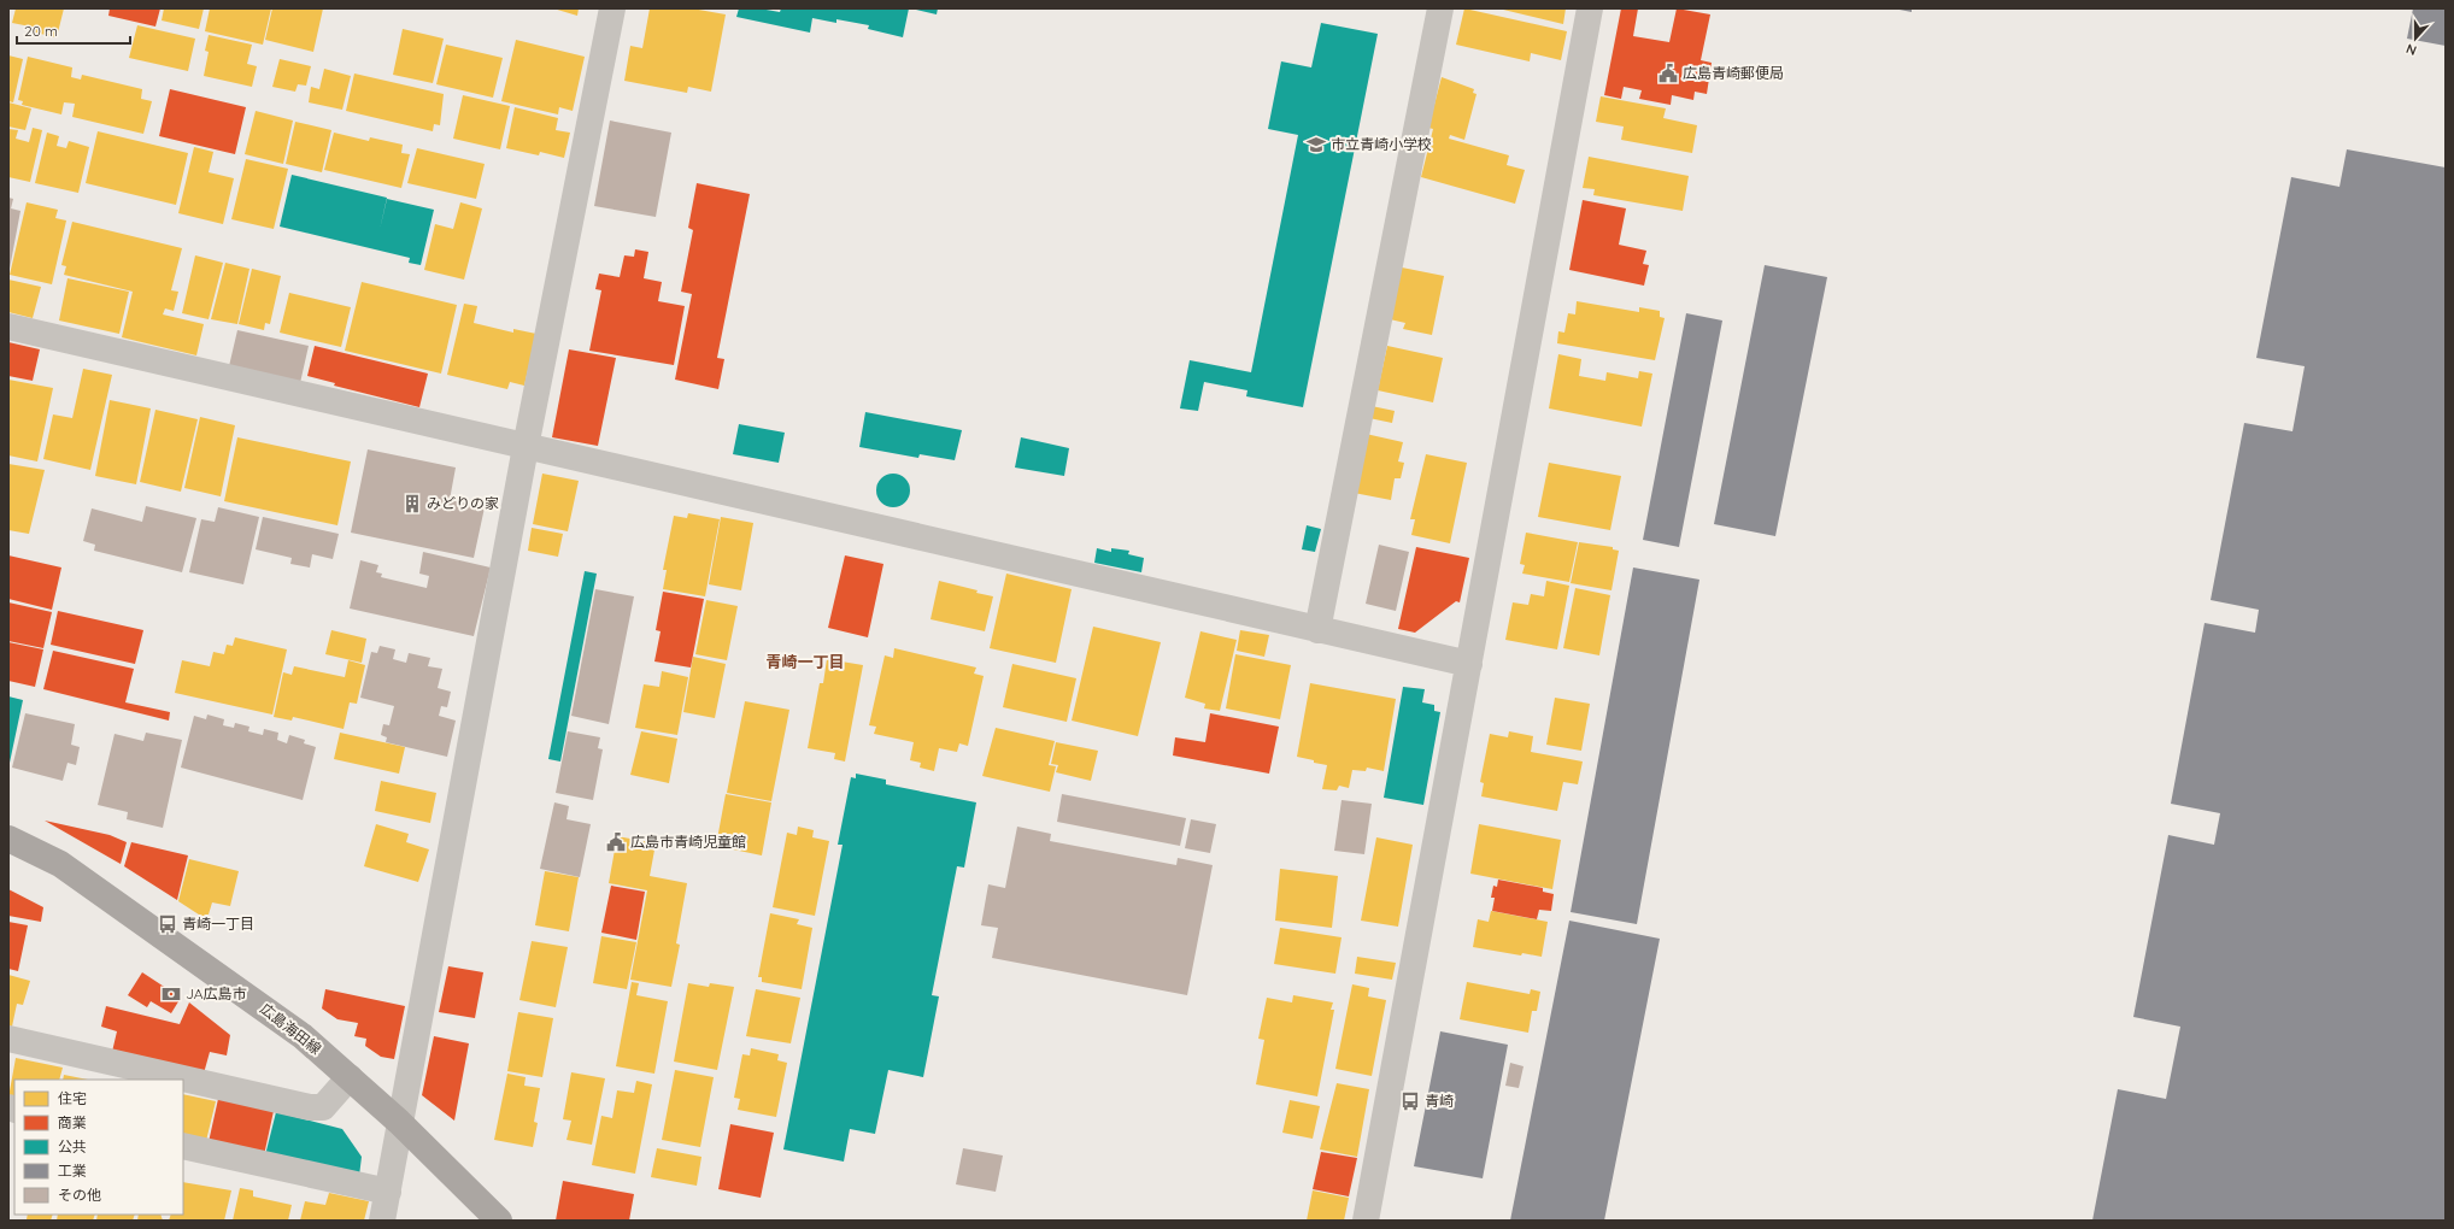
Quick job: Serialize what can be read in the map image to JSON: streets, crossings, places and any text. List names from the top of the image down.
{
  "streets": {
    "main road": ["広島海田線"]
  },
  "districts": ["青崎一丁目"],
  "places": {
    "public building": ["広島青崎郵便局", "広島市青崎児童館"],
    "school or university": ["市立青崎小学校"],
    "building": ["みどりの家"],
    "bus stop": ["青崎一丁目", "青崎"],
    "bank": ["JA広島市"]
  },
  "legend": [
    "住宅",
    "商業",
    "公共",
    "工業",
    "その他"
  ],
  "scale_bar": "20 m",
  "north": "bottom"
}
